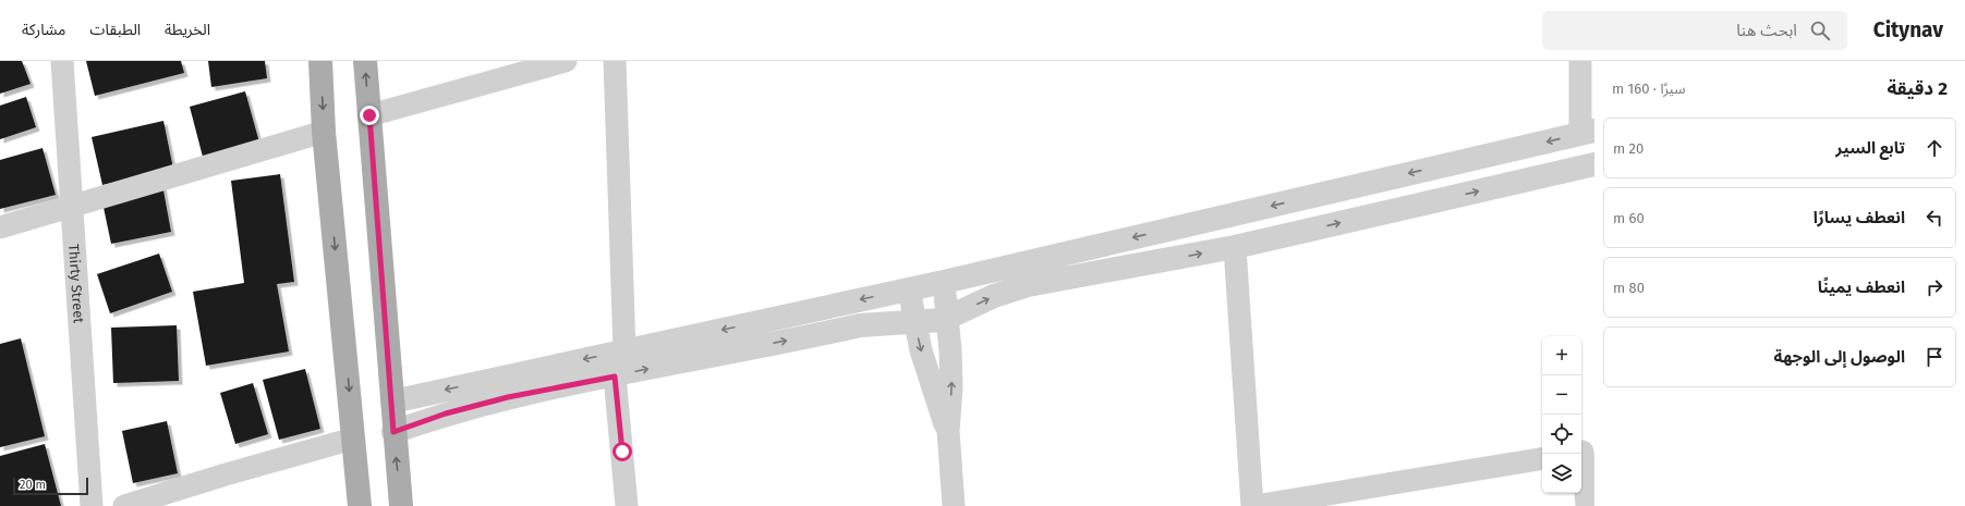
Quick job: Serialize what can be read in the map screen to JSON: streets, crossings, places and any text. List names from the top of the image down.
{
  "streets": {
    "street": ["Thirty Street"]
  },
  "scale_bar": "20 m",
  "page": {
    "header": "Citynav",
    "search": "ابحث هنا",
    "nav": ["الخريطة", "الطبقات", "مشاركة"],
    "heading": ["2 دقيقة", "سيرًا · 160 m"],
    "list": [
      ["تابع السير", "20 m"],
      ["انعطف يسارًا", "60 m"],
      ["انعطف يمينًا", "80 m"],
      "الوصول إلى الوجهة"
    ],
    "map_buttons": ["+", "−"],
    "scale": "20 m"
  }
}
